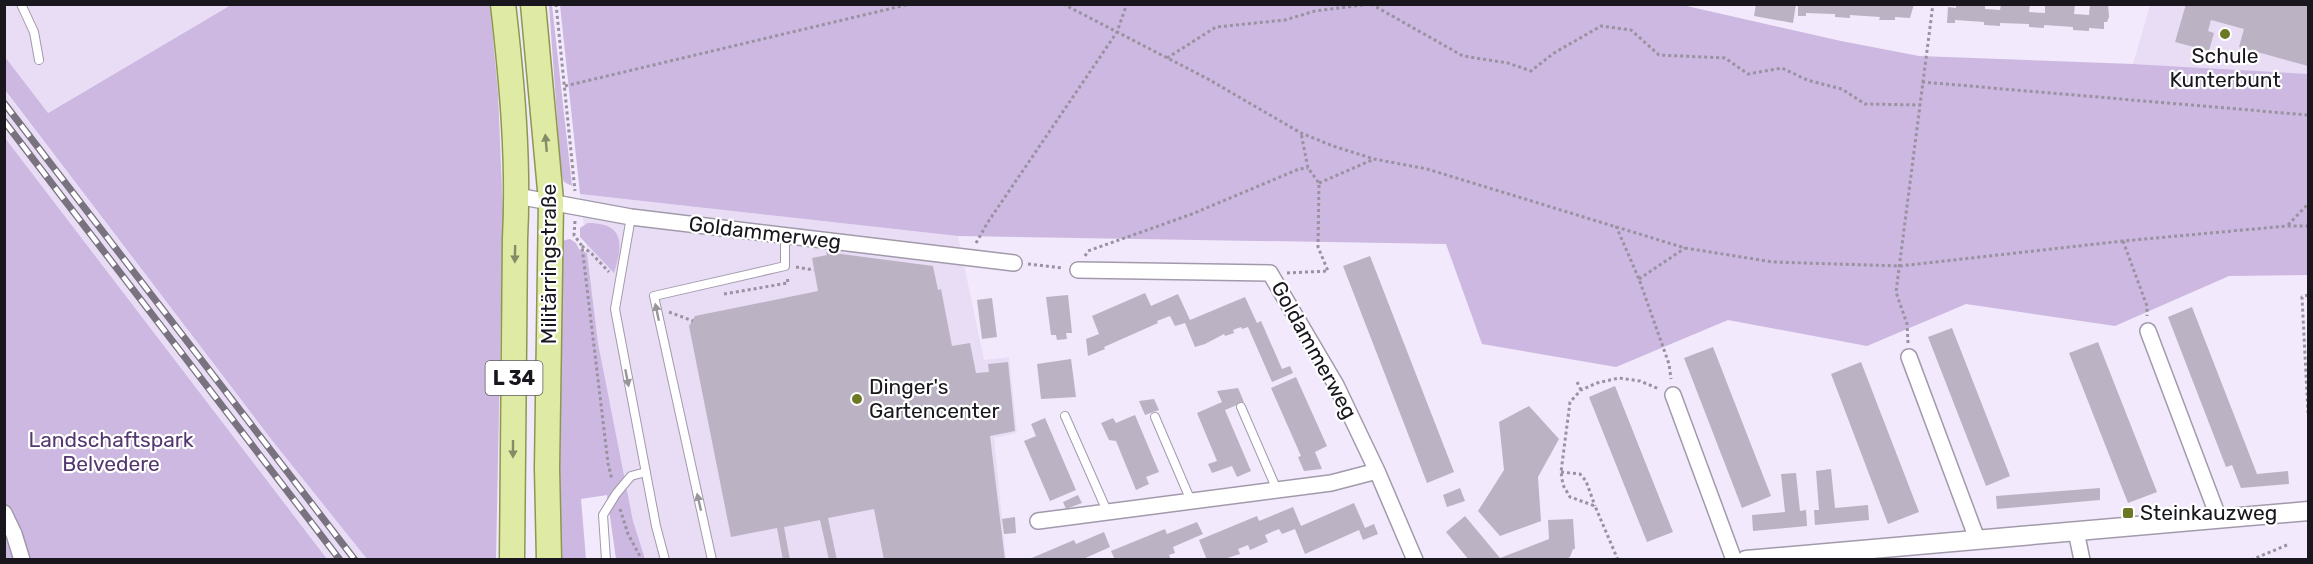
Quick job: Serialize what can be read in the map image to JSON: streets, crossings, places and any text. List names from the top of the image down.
{
  "streets": {
    "main road": ["Militärringstraße", "L 34"],
    "street": ["Goldammerweg"]
  },
  "crossings": [
    ["Goldammerweg", "Militärringstraße"]
  ],
  "parks": ["Landschaftspark Belvedere"],
  "places": {
    "other": ["Schule Kunterbunt", "Dinger's Gartencenter"],
    "transit": ["Steinkauzweg"]
  }
}
